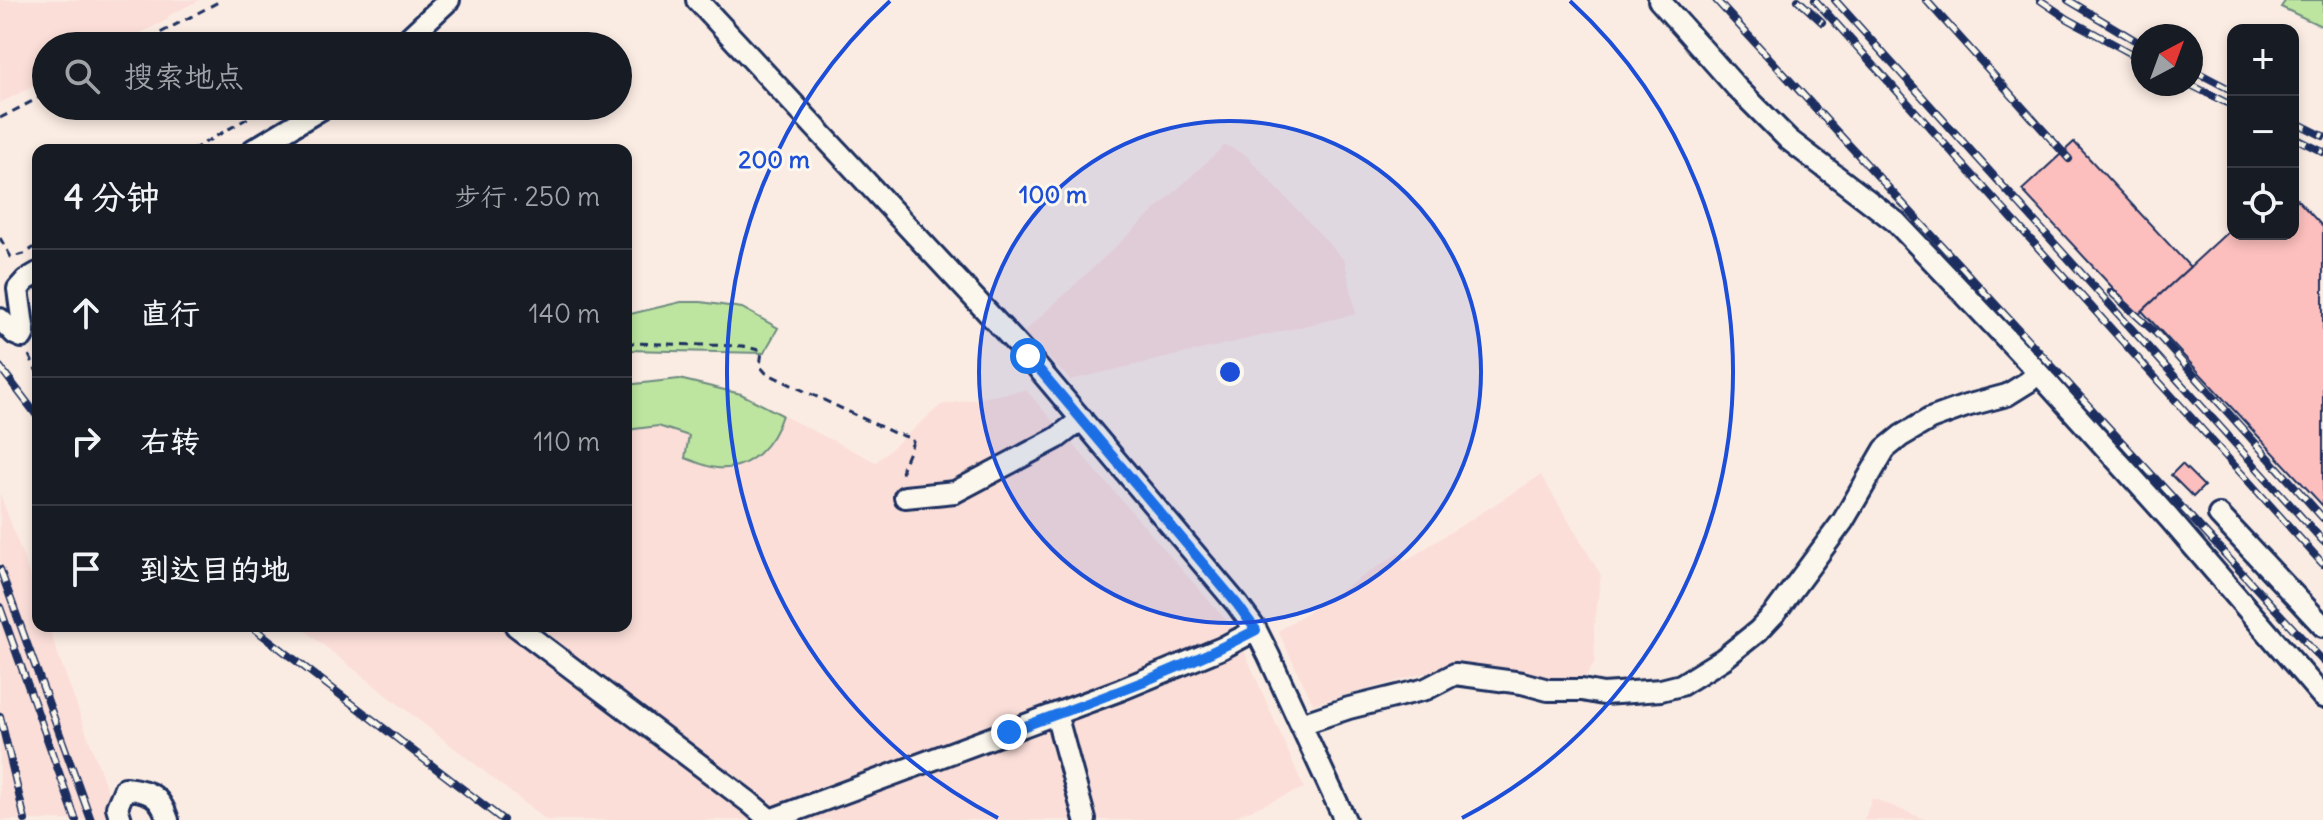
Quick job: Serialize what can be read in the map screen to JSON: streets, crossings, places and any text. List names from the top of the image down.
{
  "north": "top right",
  "page": {
    "map_buttons": ["+", "−"],
    "search": "搜索地点",
    "heading": ["4 分钟", "步行 · 250 m"],
    "list": [
      ["直行", "140 m"],
      ["右转", "110 m"],
      "到达目的地"
    ]
  },
  "rings": ["200 m", "100 m"]
}
